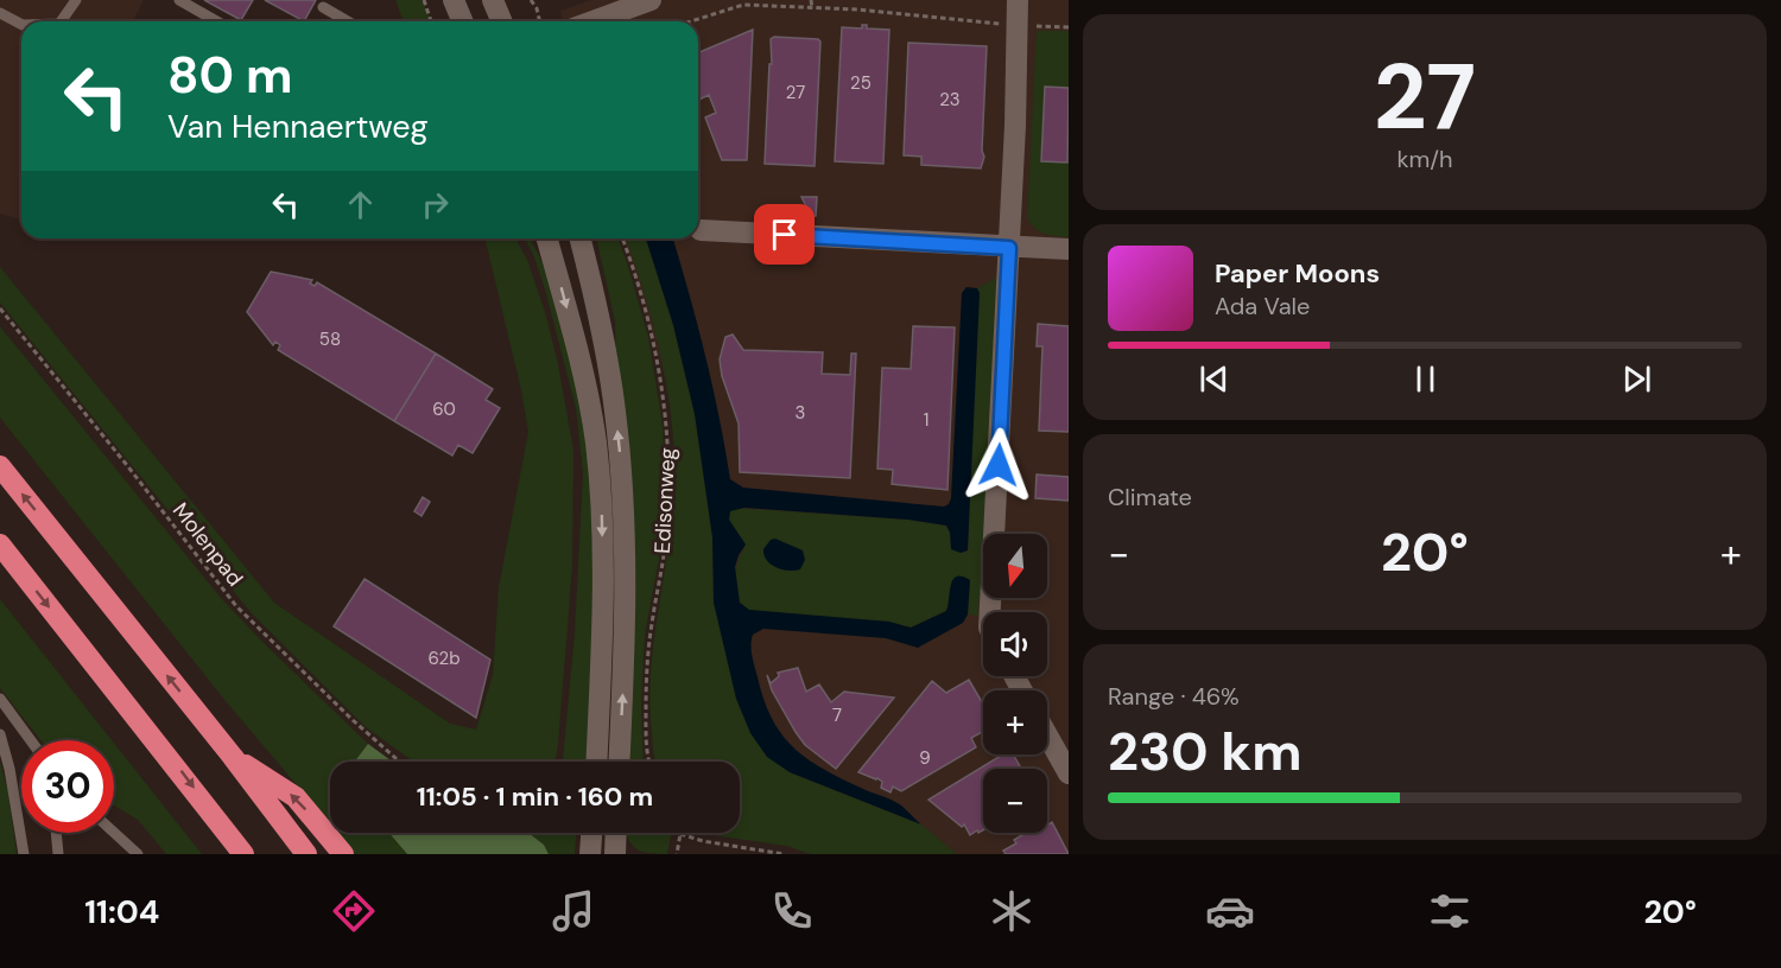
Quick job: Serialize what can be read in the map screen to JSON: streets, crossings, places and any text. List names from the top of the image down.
{
  "streets": {
    "main road": ["Edisonweg"],
    "path": ["Molenpad"]
  },
  "house_numbers": [
    "25",
    "27",
    "23",
    "58",
    "60",
    "3",
    "1",
    "62b",
    "7",
    "9"
  ],
  "north": "bottom",
  "page": {
    "tile": [
      ["27", "km/h"],
      "Climate",
      ["Range · 46%", "230 km"]
    ],
    "turn": ["80 m", "Van Hennaertweg"],
    "song": ["Paper Moons", "Ada Vale"],
    "heat": ["−", "20°", "+"],
    "map_buttons": ["+", "−"],
    "limit": "30",
    "trip": "11:05 · 1 min · 160 m",
    "tabs": ["11:04", "20°"]
  }
}
